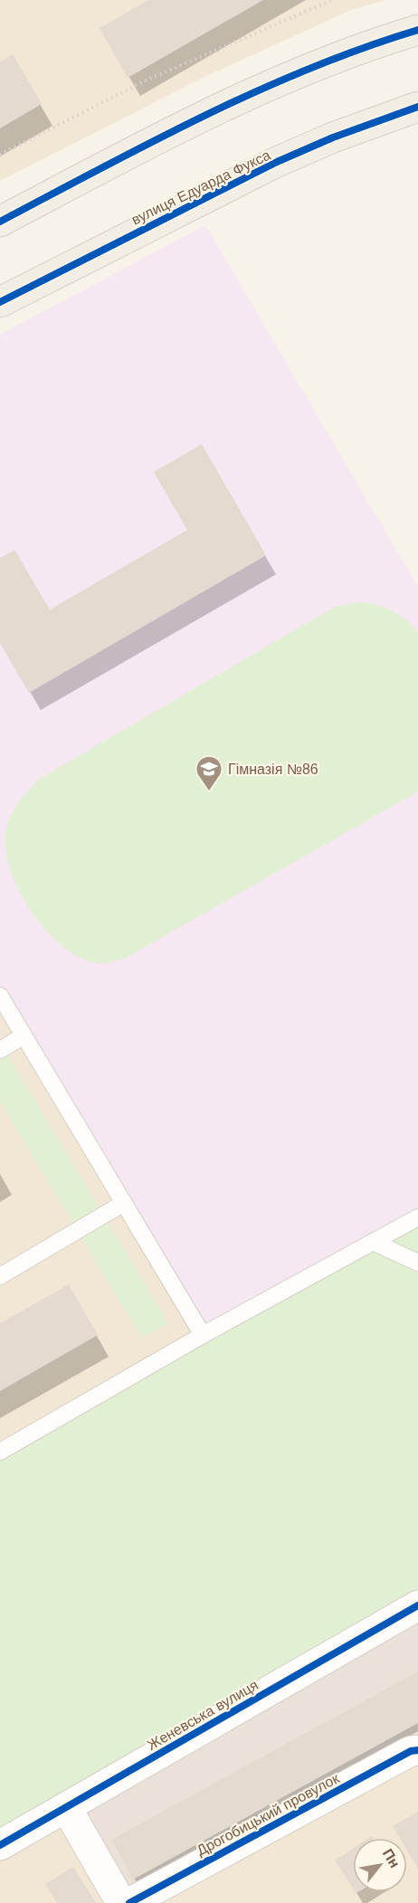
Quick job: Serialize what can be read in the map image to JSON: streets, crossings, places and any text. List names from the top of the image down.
{
  "streets": {
    "main road": ["вулиця Едуарда Фукса"],
    "street": ["Женевська вулиця", "Дрогобицький провулок"]
  },
  "places": {
    "school or university": ["Гімназія №86"]
  },
  "north": "top right"
}
